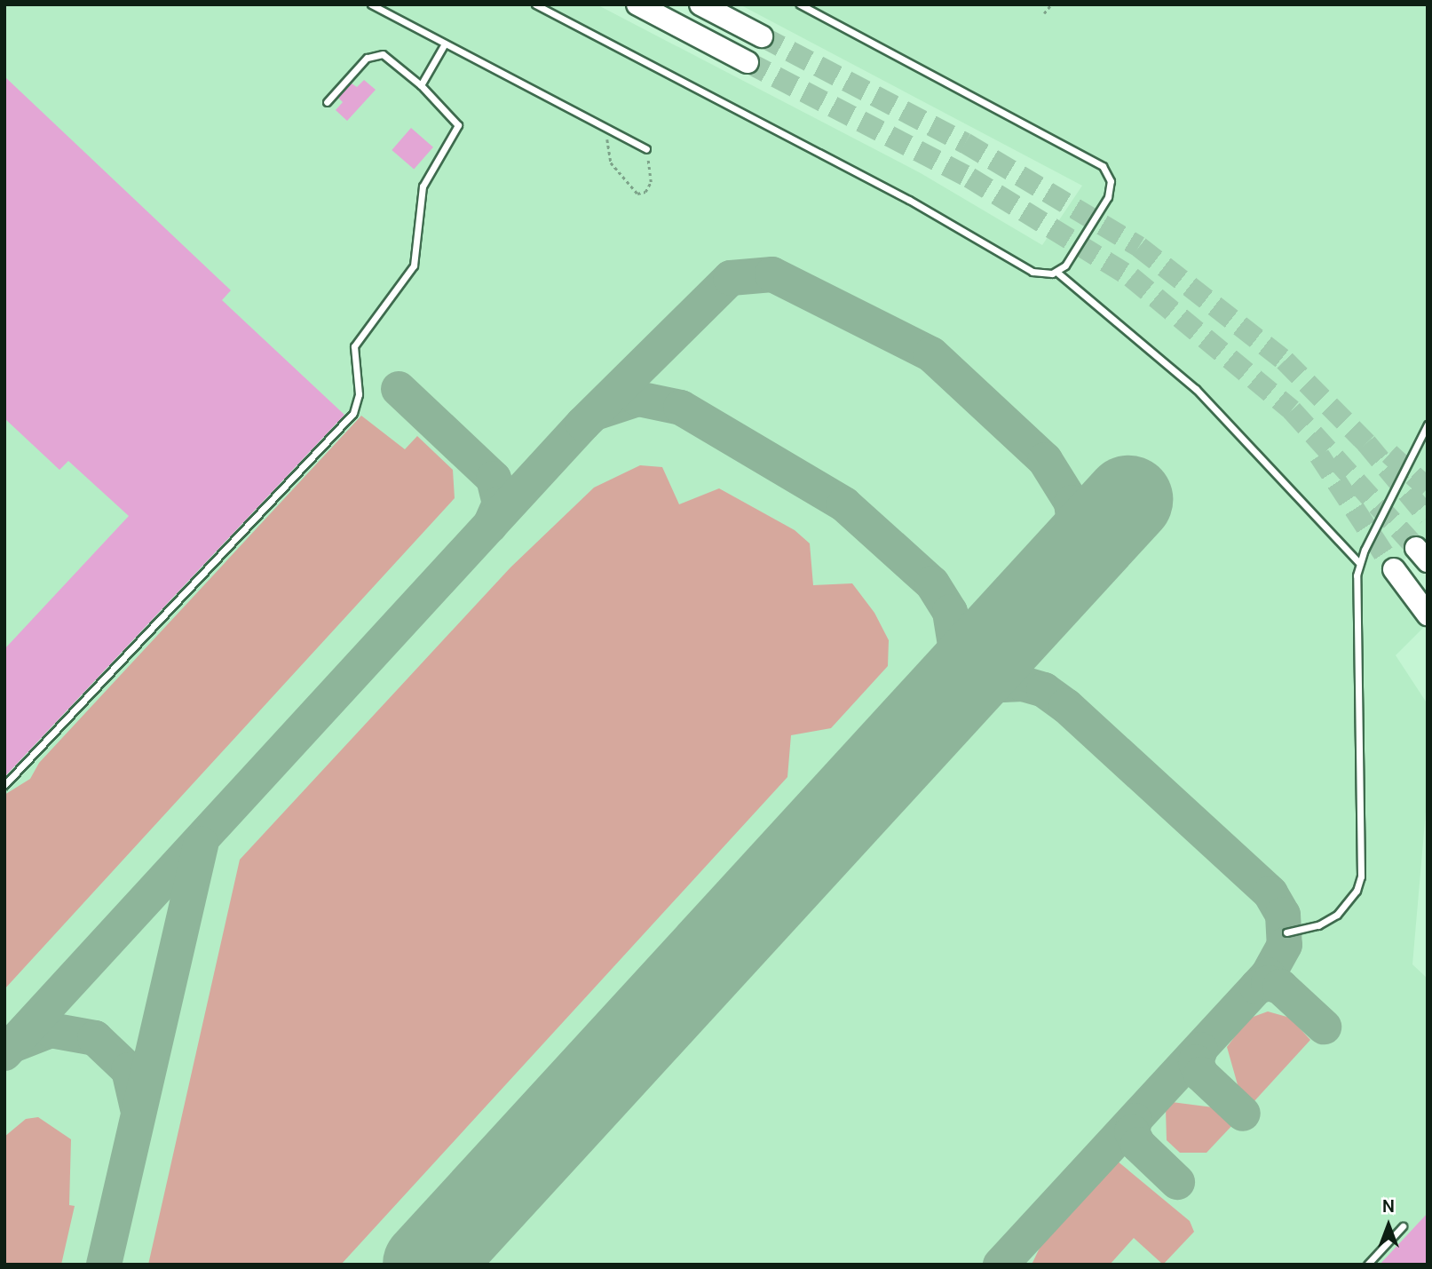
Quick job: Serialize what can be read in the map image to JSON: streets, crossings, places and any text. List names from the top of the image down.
{
  "north": "top"
}
